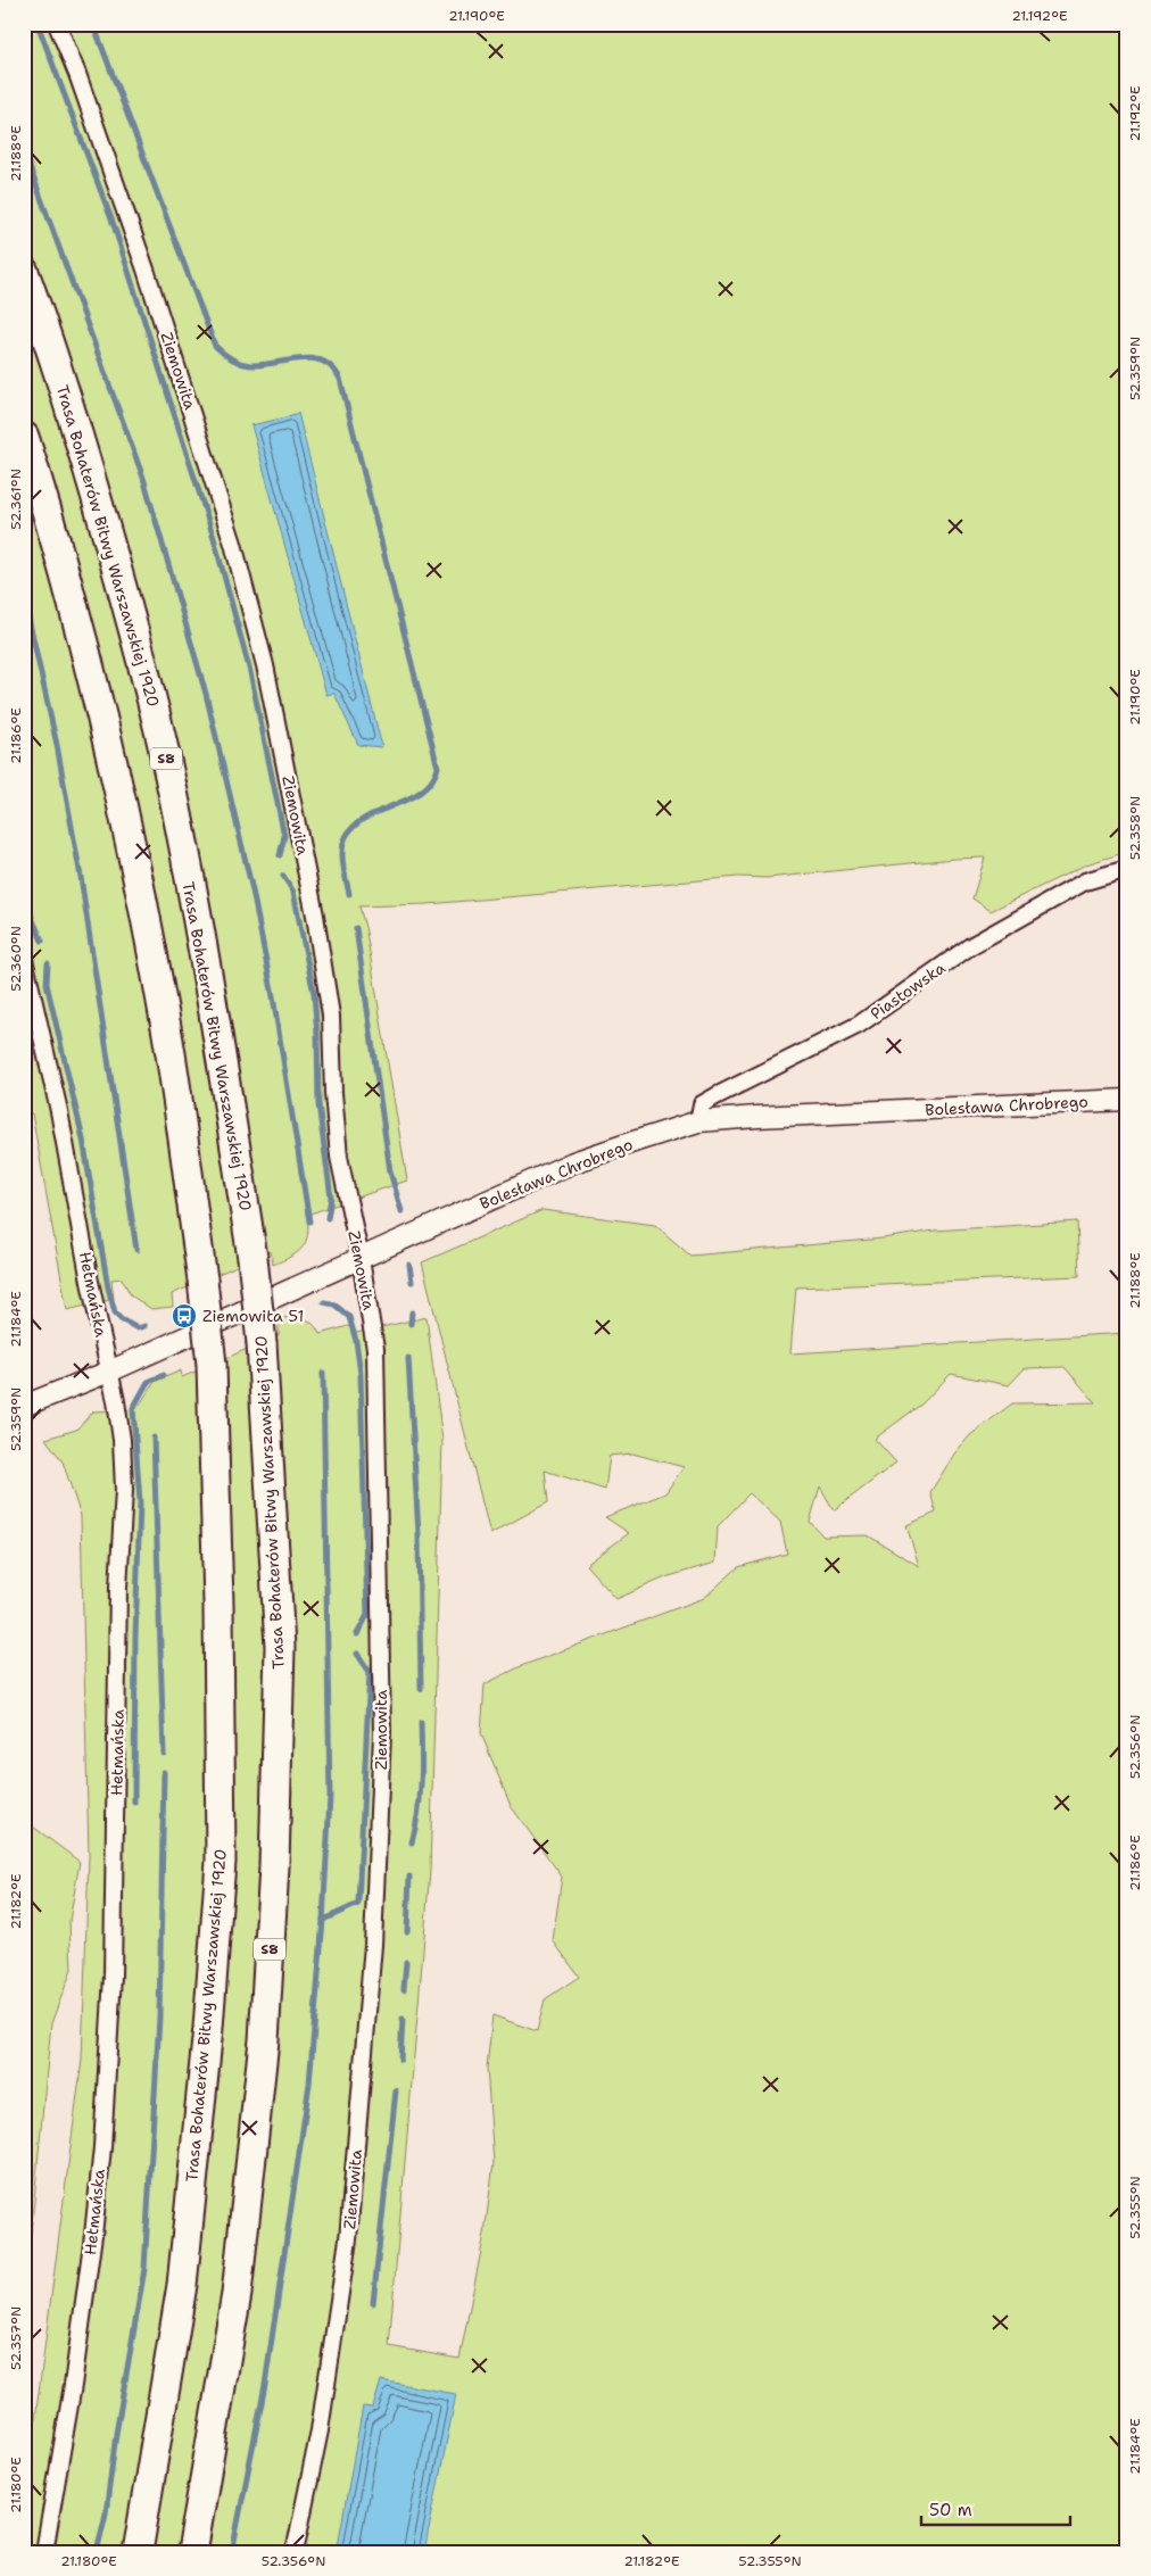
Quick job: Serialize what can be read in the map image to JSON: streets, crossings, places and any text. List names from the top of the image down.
{
  "streets": {
    "highway": ["Trasa Bohaterów Bitwy Warszawskiej 1920", "S8"],
    "street": [
      "Ziemowita",
      "Piastowska",
      "Bolesława Chrobrego",
      "Hetmańska"
    ]
  },
  "crossings": [
    ["Ziemowita", "Bolesława Chrobrego"],
    ["Piastowska", "Bolesława Chrobrego"],
    ["Bolesława Chrobrego", "Hetmańska"]
  ],
  "places": {
    "bus stop": ["Ziemowita 51"]
  },
  "scale_bar": "50 m",
  "coordinates": [
    "21.190°E",
    "21.192°E",
    "21.188°E",
    "52.359°N",
    "52.361°N",
    "21.186°E",
    "52.358°N",
    "52.360°N",
    "21.184°E",
    "52.356°N",
    "21.182°E",
    "52.355°N",
    "52.357°N",
    "21.180°E"
  ]
}
